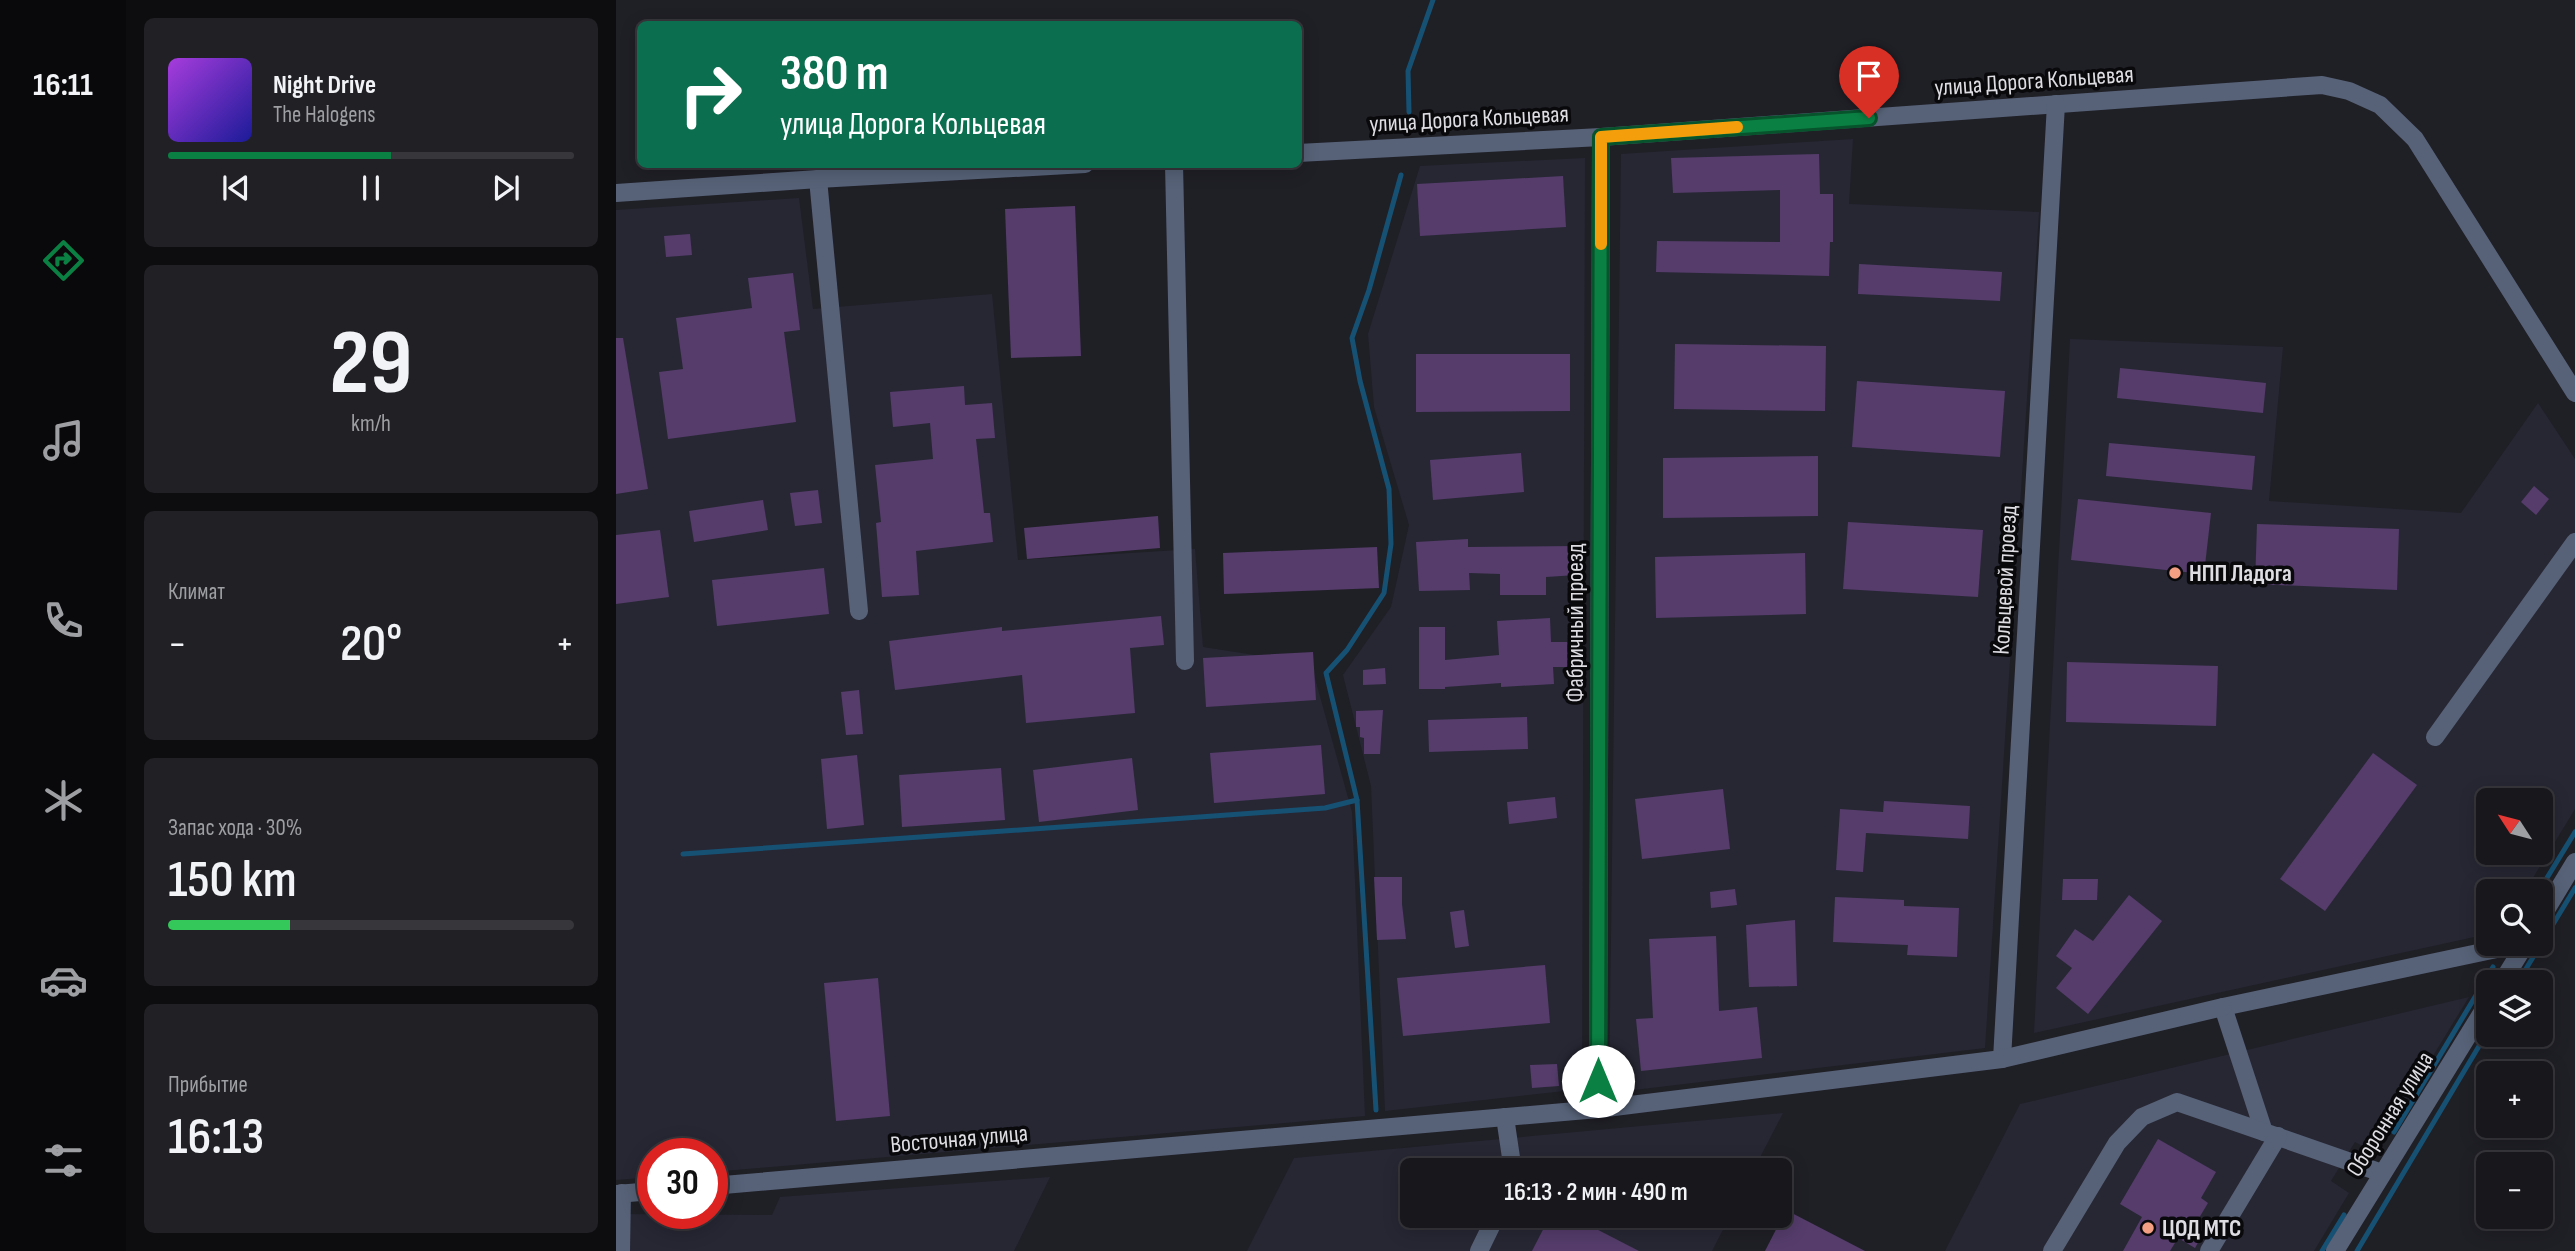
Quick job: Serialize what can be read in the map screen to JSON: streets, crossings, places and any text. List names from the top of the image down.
{
  "streets": {
    "street": [
      "улица Дорога Кольцевая",
      "Кольцевой проезд",
      "Фабричный проезд",
      "Оборонная улица",
      "Восточная улица"
    ]
  },
  "crossings": [
    ["улица Дорога Кольцевая", "Кольцевой проезд"],
    ["улица Дорога Кольцевая", "Фабричный проезд"],
    ["Кольцевой проезд", "Восточная улица"],
    ["Фабричный проезд", "Восточная улица"]
  ],
  "places": ["НПП Ладога", "ЦОД МТС"],
  "north": "top left",
  "page": {
    "tabs": "16:11",
    "turn": ["380 m", "улица Дорога Кольцевая"],
    "song": ["Night Drive", "The Halogens"],
    "tile": [
      ["29", "km/h"],
      "Климат",
      ["Запас хода · 30%", "150 km"],
      ["Прибытие", "16:13"]
    ],
    "heat": ["−", "20°", "+"],
    "map_buttons": ["+", "−"],
    "limit": "30",
    "trip": "16:13 · 2 мин · 490 m"
  }
}
